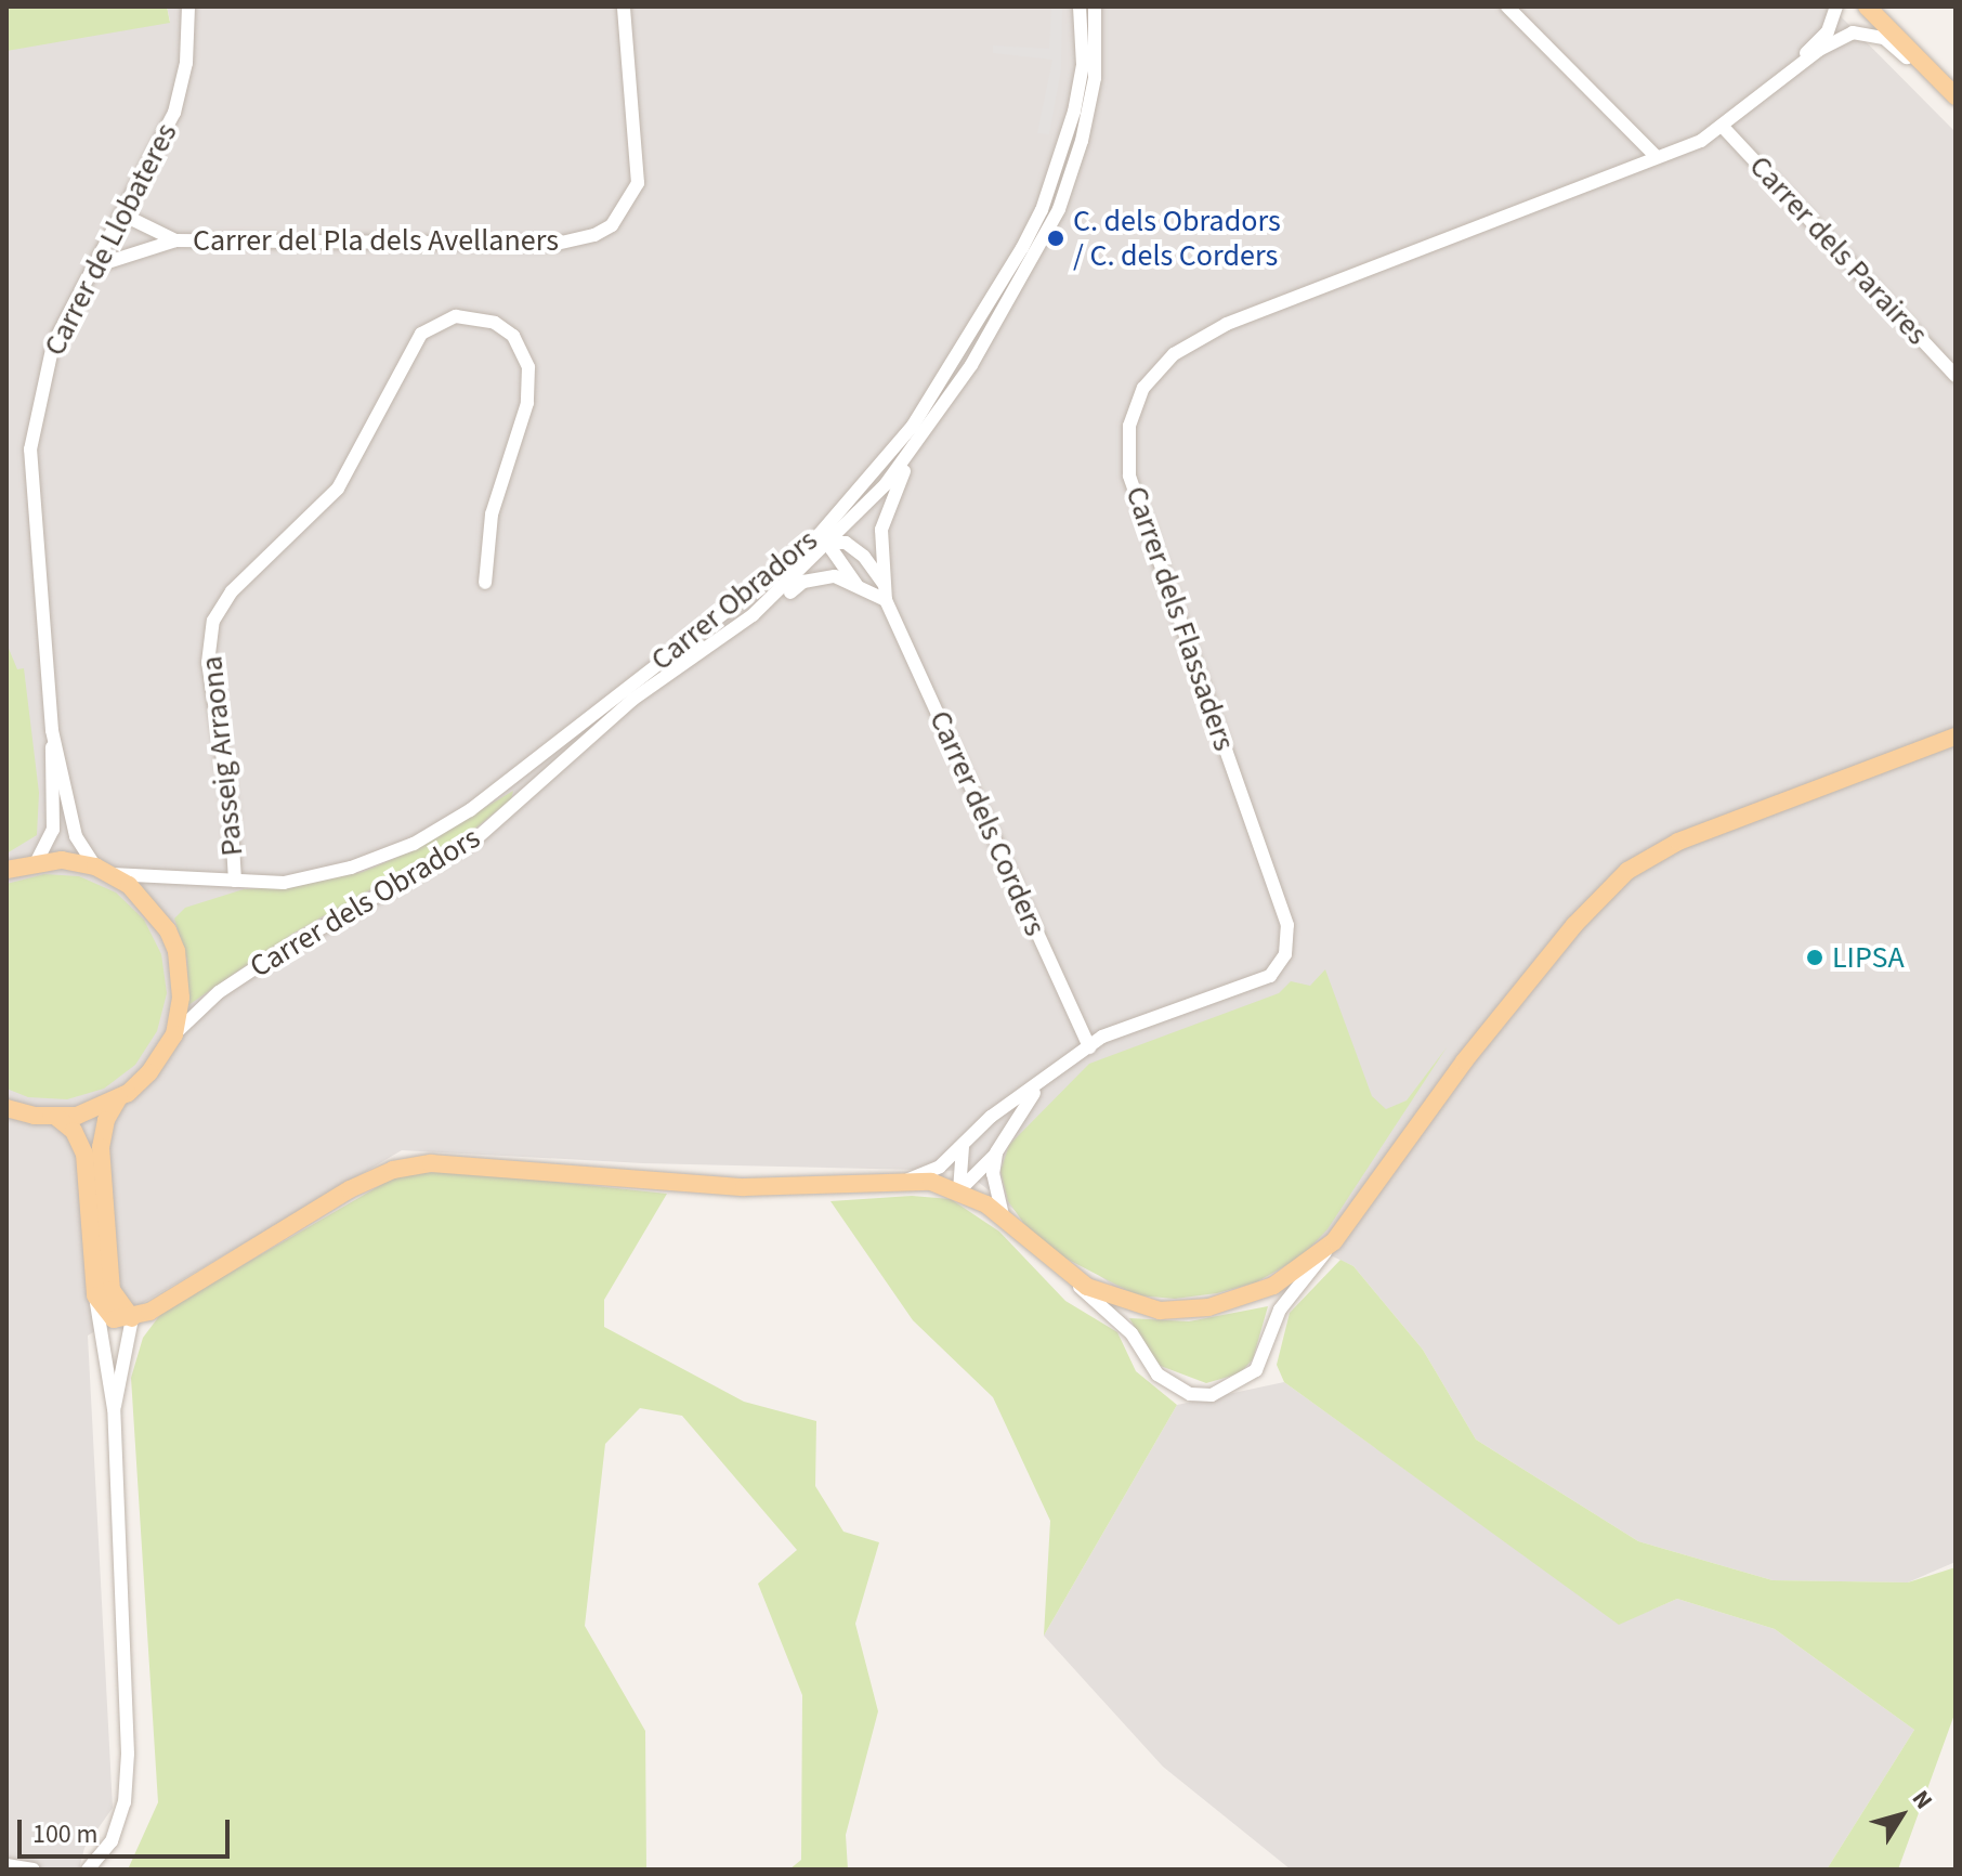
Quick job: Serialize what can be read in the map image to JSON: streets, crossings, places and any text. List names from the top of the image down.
{
  "streets": {
    "street": [
      "Carrer de Llobateres",
      "Carrer del Pla dels Avellaners",
      "Carrer dels Paraires",
      "Carrer Obradors",
      "Carrer dels Flassaders",
      "Passeig Arraona",
      "Carrer dels Corders",
      "Carrer dels Obradors"
    ]
  },
  "crossings": [
    ["Carrer de Llobateres", "Carrer del Pla dels Avellaners"],
    ["Carrer de Llobateres", "Carrer Obradors"],
    ["Carrer dels Paraires", "Carrer dels Flassaders"],
    ["Carrer Obradors", "Passeig Arraona"],
    ["Carrer Obradors", "Carrer dels Obradors"],
    ["Carrer dels Flassaders", "Carrer dels Corders"],
    ["Carrer dels Corders", "Carrer dels Obradors"]
  ],
  "places": ["C. dels Obradors / C. dels Corders", "LIPSA"],
  "scale_bar": "100 m",
  "north": "top right"
}
